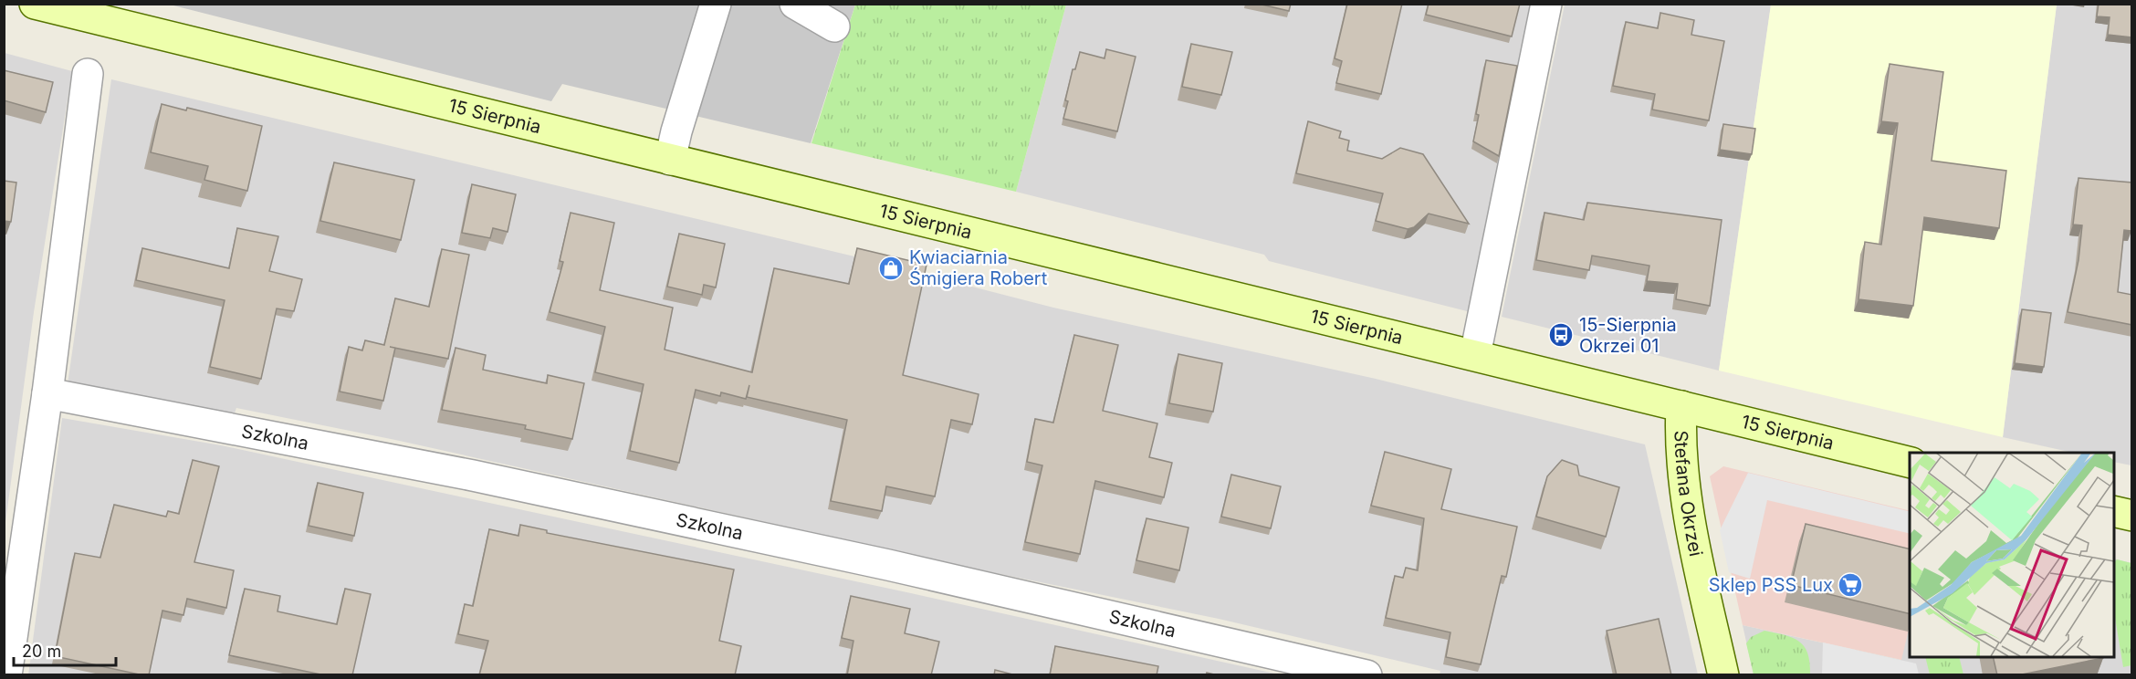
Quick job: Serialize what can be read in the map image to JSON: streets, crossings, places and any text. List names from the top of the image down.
{
  "streets": {
    "street": ["15 Sierpnia", "Szkolna", "Stefana Okrzei"]
  },
  "crossings": [
    ["15 Sierpnia", "Stefana Okrzei"]
  ],
  "places": {
    "shop": ["Kwiaciarnia Śmigiera Robert"],
    "bus stop": ["15-Sierpnia Okrzei 01"],
    "supermarket": ["Sklep PSS Lux"]
  },
  "scale_bar": "20 m"
}
